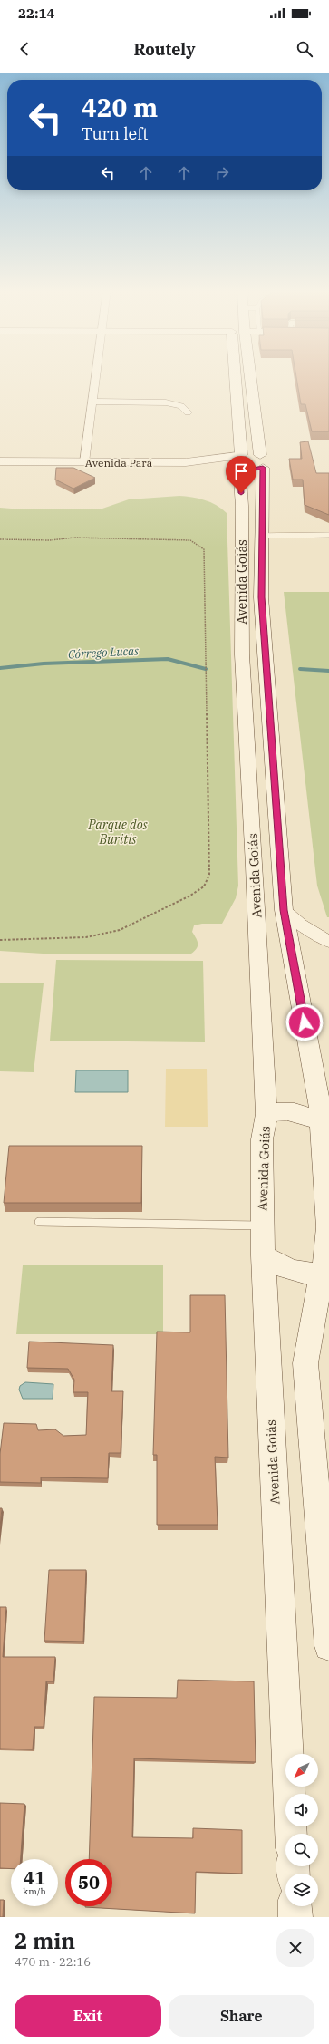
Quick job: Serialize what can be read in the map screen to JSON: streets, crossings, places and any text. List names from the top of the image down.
{
  "streets": {
    "main road": ["Avenida Goiás"],
    "street": ["Avenida Pará"]
  },
  "crossings": [
    ["Avenida Pará", "Avenida Goiás"]
  ],
  "water": ["Córrego Lucas"],
  "parks": ["Parque dos Buritis"],
  "north": "bottom left",
  "page": {
    "status": "22:14",
    "header": "Routely",
    "turn": ["420 m", "Turn left"],
    "speed": "41 km/h",
    "limit": "50",
    "heading": ["2 min", "470 m · 22:16"],
    "buttons": ["Exit", "Share"]
  }
}
